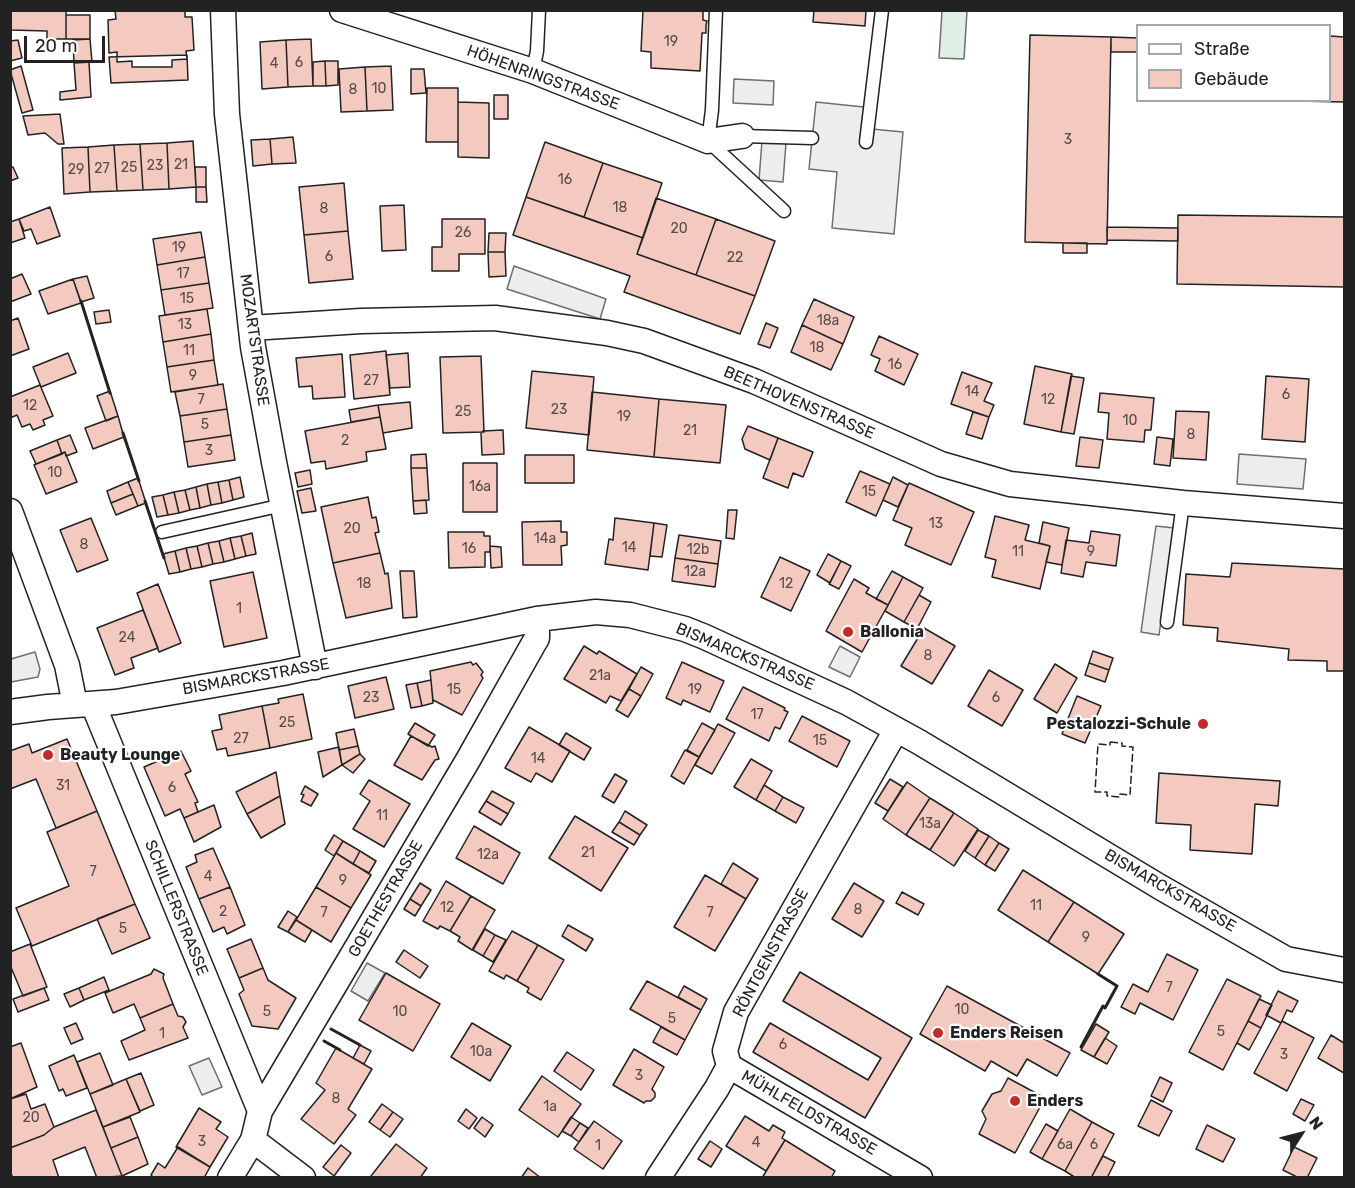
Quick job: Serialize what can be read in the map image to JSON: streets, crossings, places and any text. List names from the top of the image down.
{
  "streets": {
    "street": [
      "HÖHENRINGSTRASSE",
      "MOZARTSTRASSE",
      "BEETHOVENSTRASSE",
      "BISMARCKSTRASSE",
      "GOETHESTRASSE",
      "SCHILLERSTRASSE",
      "RÖNTGENSTRASSE",
      "MÜHLFELDSTRASSE"
    ]
  },
  "crossings": [
    ["MOZARTSTRASSE", "BEETHOVENSTRASSE"],
    ["MOZARTSTRASSE", "BISMARCKSTRASSE"],
    ["BISMARCKSTRASSE", "GOETHESTRASSE"],
    ["BISMARCKSTRASSE", "SCHILLERSTRASSE"],
    ["BISMARCKSTRASSE", "RÖNTGENSTRASSE"],
    ["GOETHESTRASSE", "SCHILLERSTRASSE"],
    ["RÖNTGENSTRASSE", "MÜHLFELDSTRASSE"]
  ],
  "places": [
    "Ballonia",
    "Pestalozzi-Schule",
    "Beauty Lounge",
    "Enders Reisen",
    "Enders"
  ],
  "house_numbers": [
    "19",
    "6",
    "4",
    "10",
    "8",
    "3",
    "21",
    "23",
    "25",
    "27",
    "29",
    "16",
    "18",
    "8",
    "20",
    "26",
    "19",
    "6",
    "22",
    "17",
    "15",
    "18a",
    "13",
    "18",
    "11",
    "16",
    "9",
    "27",
    "14",
    "6",
    "7",
    "12",
    "12",
    "23",
    "25",
    "19",
    "10",
    "5",
    "21",
    "8",
    "2",
    "3",
    "10",
    "16a",
    "15",
    "13",
    "20",
    "14a",
    "8",
    "14",
    "16",
    "12b",
    "11",
    "9",
    "12a",
    "18",
    "12",
    "1",
    "24",
    "8",
    "21a",
    "15",
    "19",
    "23",
    "6",
    "17",
    "25",
    "27",
    "15",
    "14",
    "31",
    "6",
    "11",
    "13a",
    "21",
    "12a",
    "7",
    "4",
    "9",
    "11",
    "12",
    "8",
    "2",
    "7",
    "7",
    "5",
    "9",
    "7",
    "10",
    "5",
    "10",
    "5",
    "5",
    "1",
    "6",
    "10a",
    "3",
    "3",
    "8",
    "1a",
    "20",
    "3",
    "4",
    "6a",
    "6",
    "1"
  ],
  "legend": ["Straße", "Gebäude"],
  "scale_bar": "20 m",
  "north": "top right"
}
